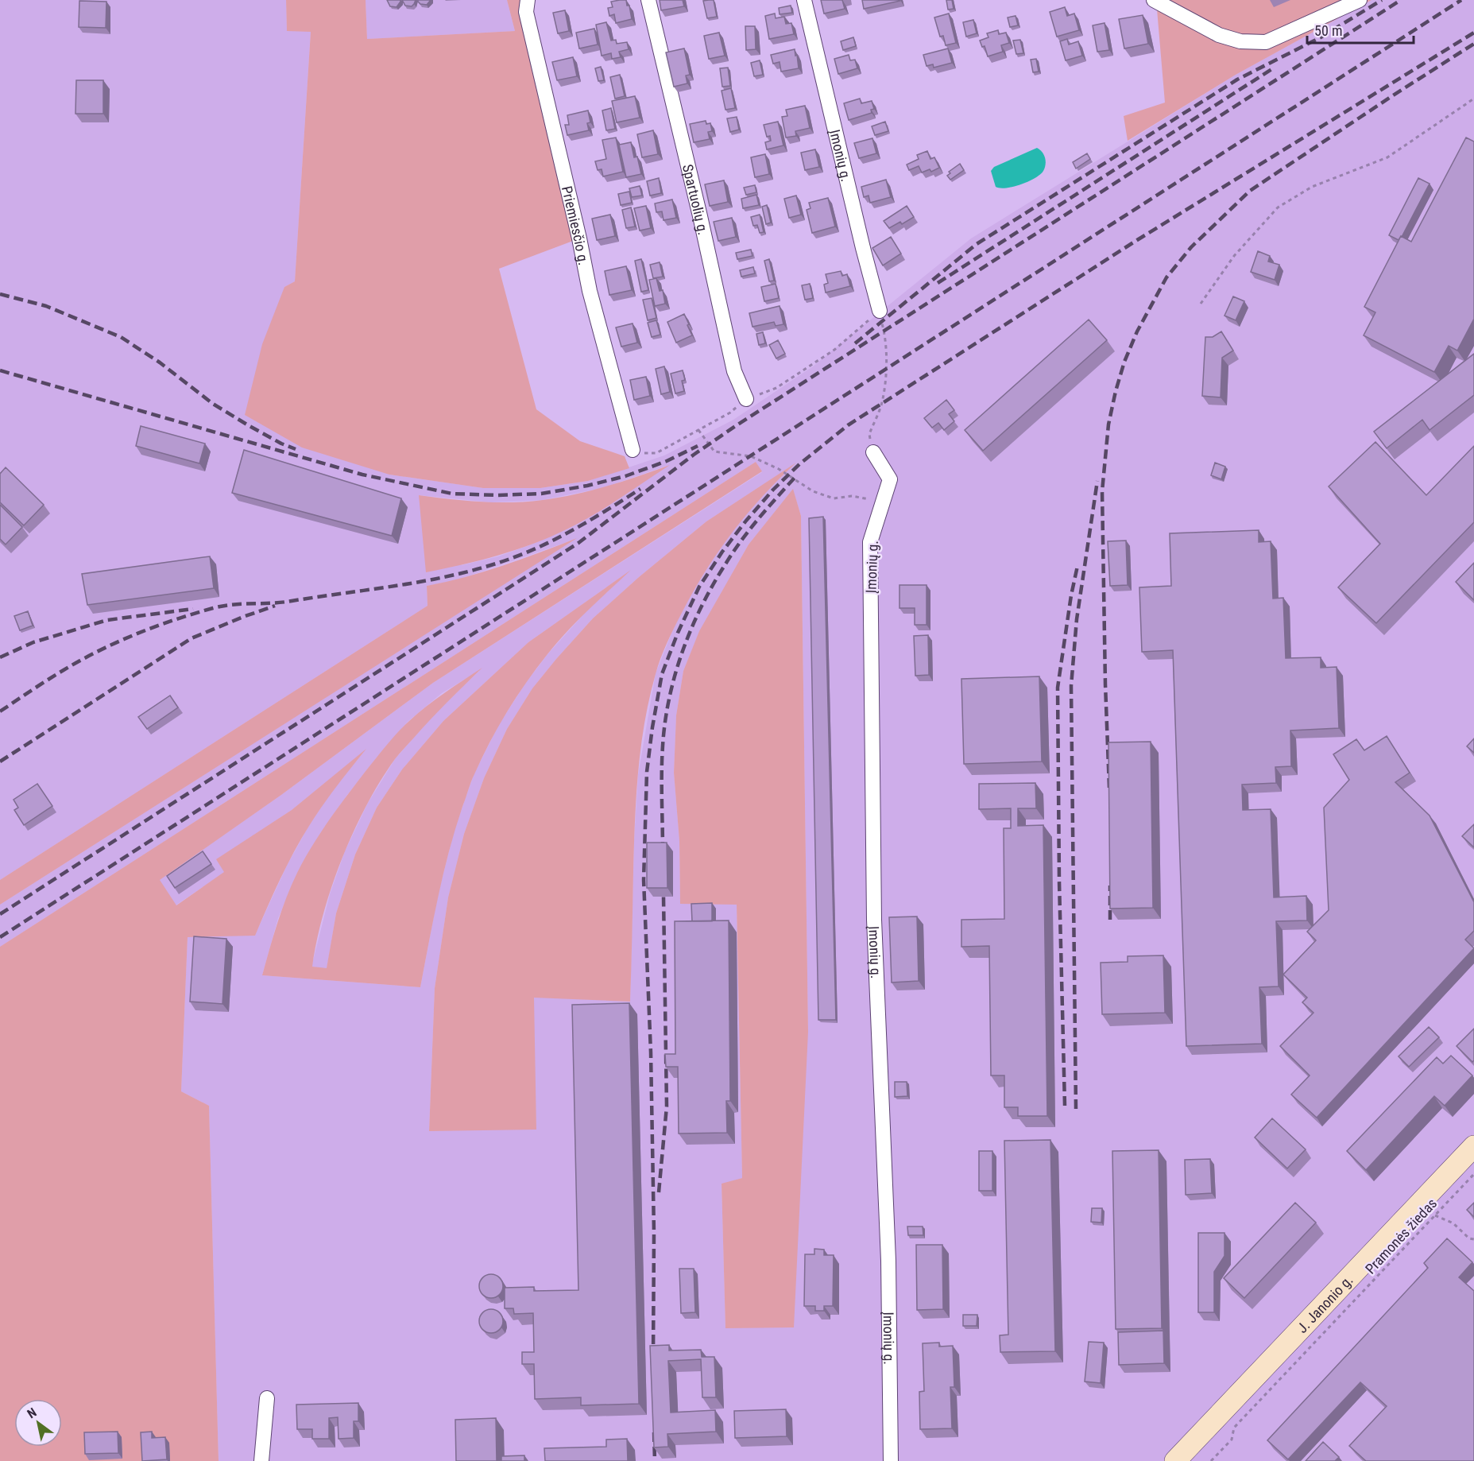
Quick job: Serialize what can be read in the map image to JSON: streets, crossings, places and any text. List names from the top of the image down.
{
  "streets": {
    "main road": ["J. Janonio g."],
    "street": ["Įmonių g.", "Spartuolių g.", "Priemiesčio g."],
    "path": ["Pramonės žiedas"]
  },
  "scale_bar": "50 m",
  "north": "top left"
}
